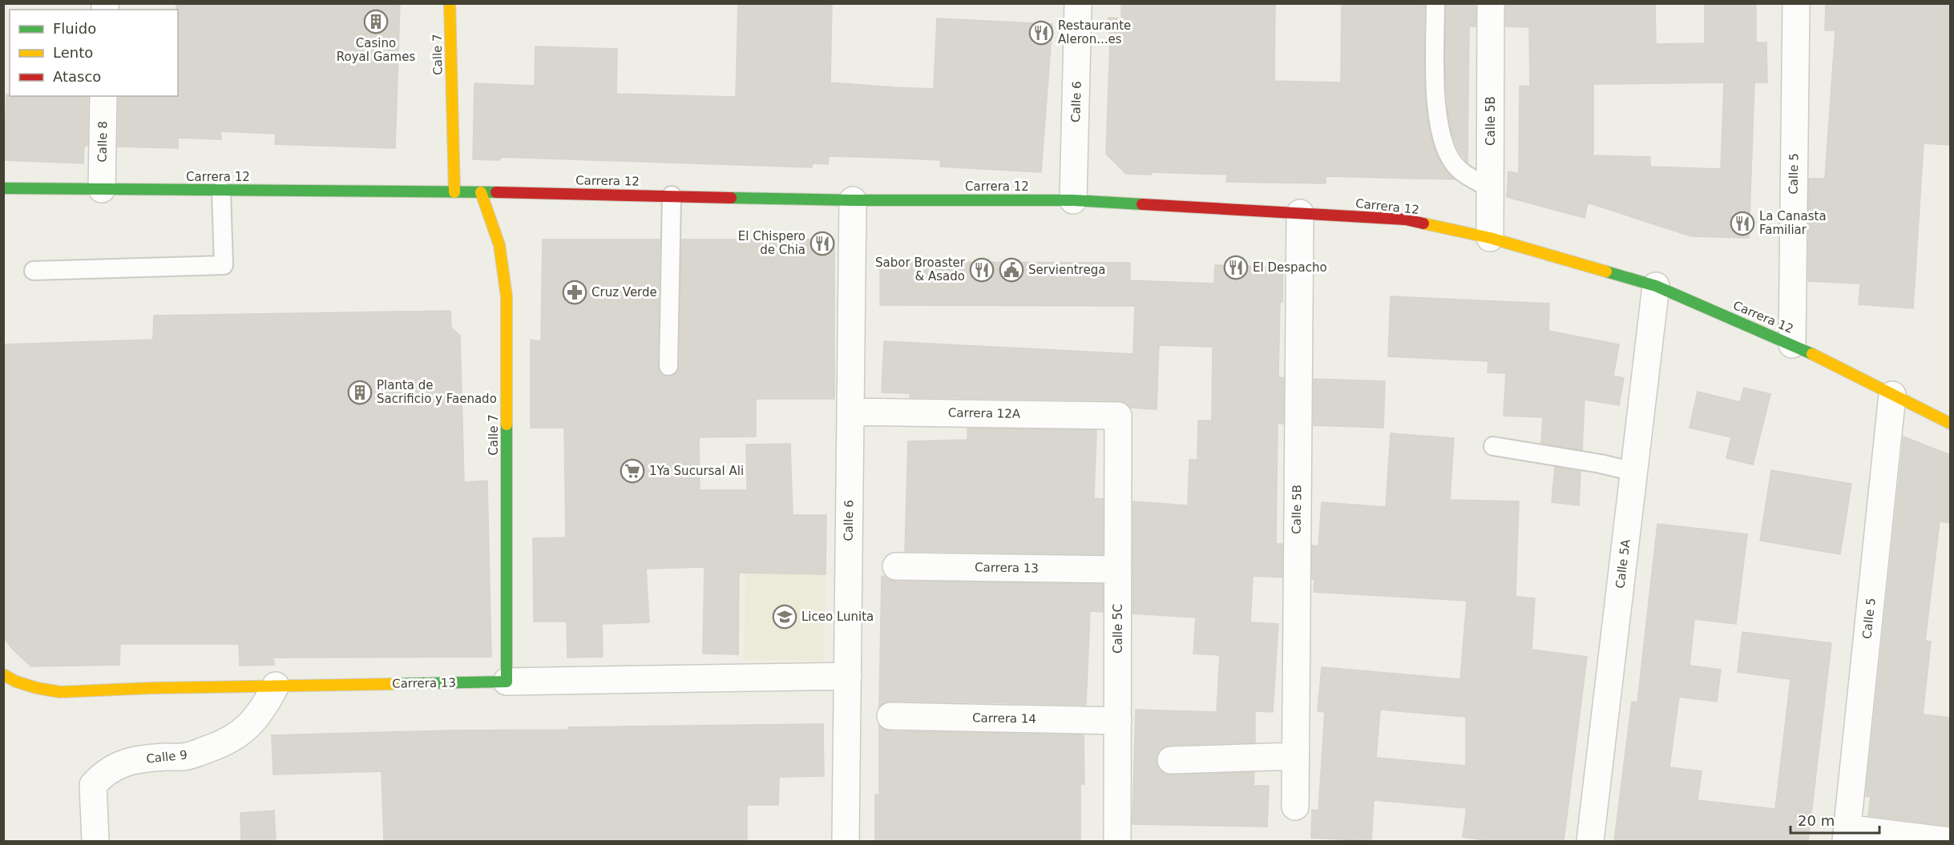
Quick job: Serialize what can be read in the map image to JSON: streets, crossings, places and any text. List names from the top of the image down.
{
  "streets": {
    "main road": ["Calle 7", "Carrera 12", "Carrera 13"],
    "street": [
      "Calle 6",
      "Calle 5B",
      "Calle 8",
      "Calle 5",
      "Carrera 12A",
      "Calle 5A",
      "Calle 5C",
      "Carrera 14",
      "Calle 9"
    ]
  },
  "crossings": [
    ["Calle 7", "Carrera 12"],
    ["Calle 7", "Carrera 13"],
    ["Calle 6", "Carrera 12"],
    ["Calle 6", "Carrera 12A"],
    ["Calle 6", "Carrera 13"],
    ["Calle 5B", "Carrera 12"],
    ["Calle 8", "Carrera 12"],
    ["Calle 5", "Carrera 12"],
    ["Carrera 12", "Calle 5A"],
    ["Carrera 12A", "Calle 5C"],
    ["Carrera 13", "Calle 5C"],
    ["Carrera 13", "Calle 9"],
    ["Calle 5C", "Carrera 14"]
  ],
  "places": {
    "building": ["Casino Royal Games", "Planta de Sacrificio y Faenado"],
    "restaurant": [
      "Restaurante Aleron...es",
      "La Canasta Familiar",
      "El Chispero de Chia",
      "El Despacho",
      "Sabor Broaster & Asado"
    ],
    "public building": ["Servientrega"],
    "pharmacy": ["Cruz Verde"],
    "supermarket": ["1Ya Sucursal Ali"],
    "school or university": ["Liceo Lunita"]
  },
  "legend": ["Fluido", "Lento", "Atasco"],
  "scale_bar": "20 m"
}
